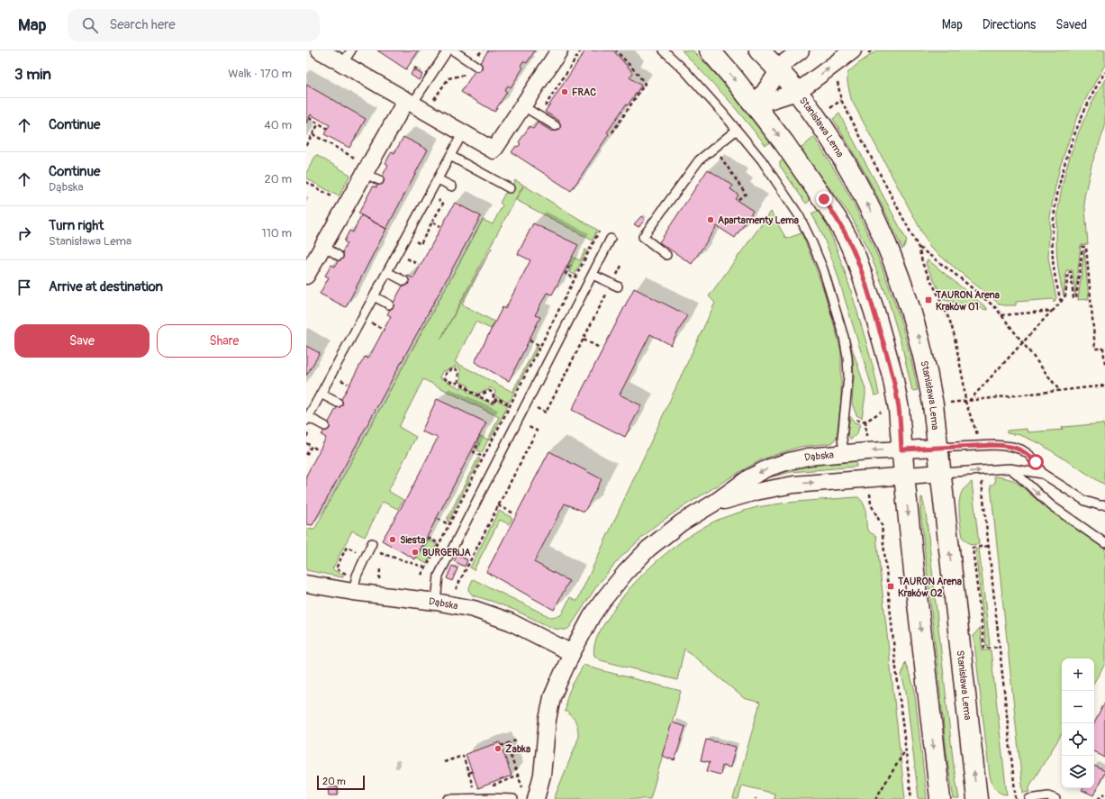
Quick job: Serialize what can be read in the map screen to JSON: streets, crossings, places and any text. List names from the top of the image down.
{
  "streets": {
    "main road": ["Stanisława Lema"],
    "street": ["Dąbska"]
  },
  "crossings": [
    ["Stanisława Lema", "Dąbska"]
  ],
  "places": {
    "other": [
      "FRAC",
      "Apartamenty Lema",
      "Siesta",
      "BURGERiJA",
      "Żabka"
    ],
    "transit": ["TAURON Arena Kraków 01", "TAURON Arena Kraków 02"]
  },
  "scale_bar": "20 m",
  "page": {
    "header": "Map",
    "search": "Search here",
    "nav": ["Map", "Directions", "Saved"],
    "heading": ["3 min", "Walk · 170 m"],
    "list": [
      ["Continue", "40 m"],
      ["Continue", "Dąbska", "20 m"],
      ["Turn right", "Stanisława Lema", "110 m"],
      "Arrive at destination"
    ],
    "buttons": ["Save", "Share"],
    "map_buttons": ["+", "−"],
    "scale": "20 m"
  }
}
